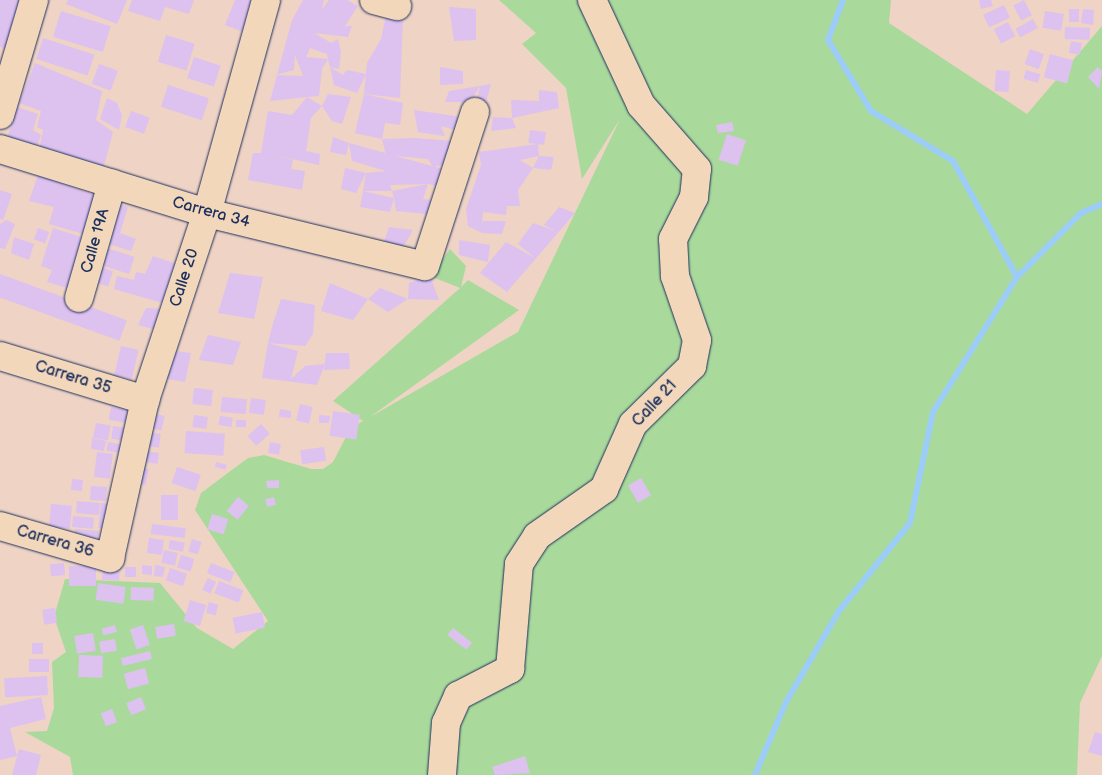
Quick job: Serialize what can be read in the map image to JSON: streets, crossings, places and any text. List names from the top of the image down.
{
  "streets": {
    "street": [
      "Carrera 34",
      "Calle 19A",
      "Calle 20",
      "Carrera 35",
      "Calle 21",
      "Carrera 36"
    ]
  },
  "crossings": [
    ["Carrera 34", "Calle 19A"],
    ["Carrera 34", "Calle 20"],
    ["Calle 20", "Carrera 35"],
    ["Calle 20", "Carrera 36"]
  ]
}
